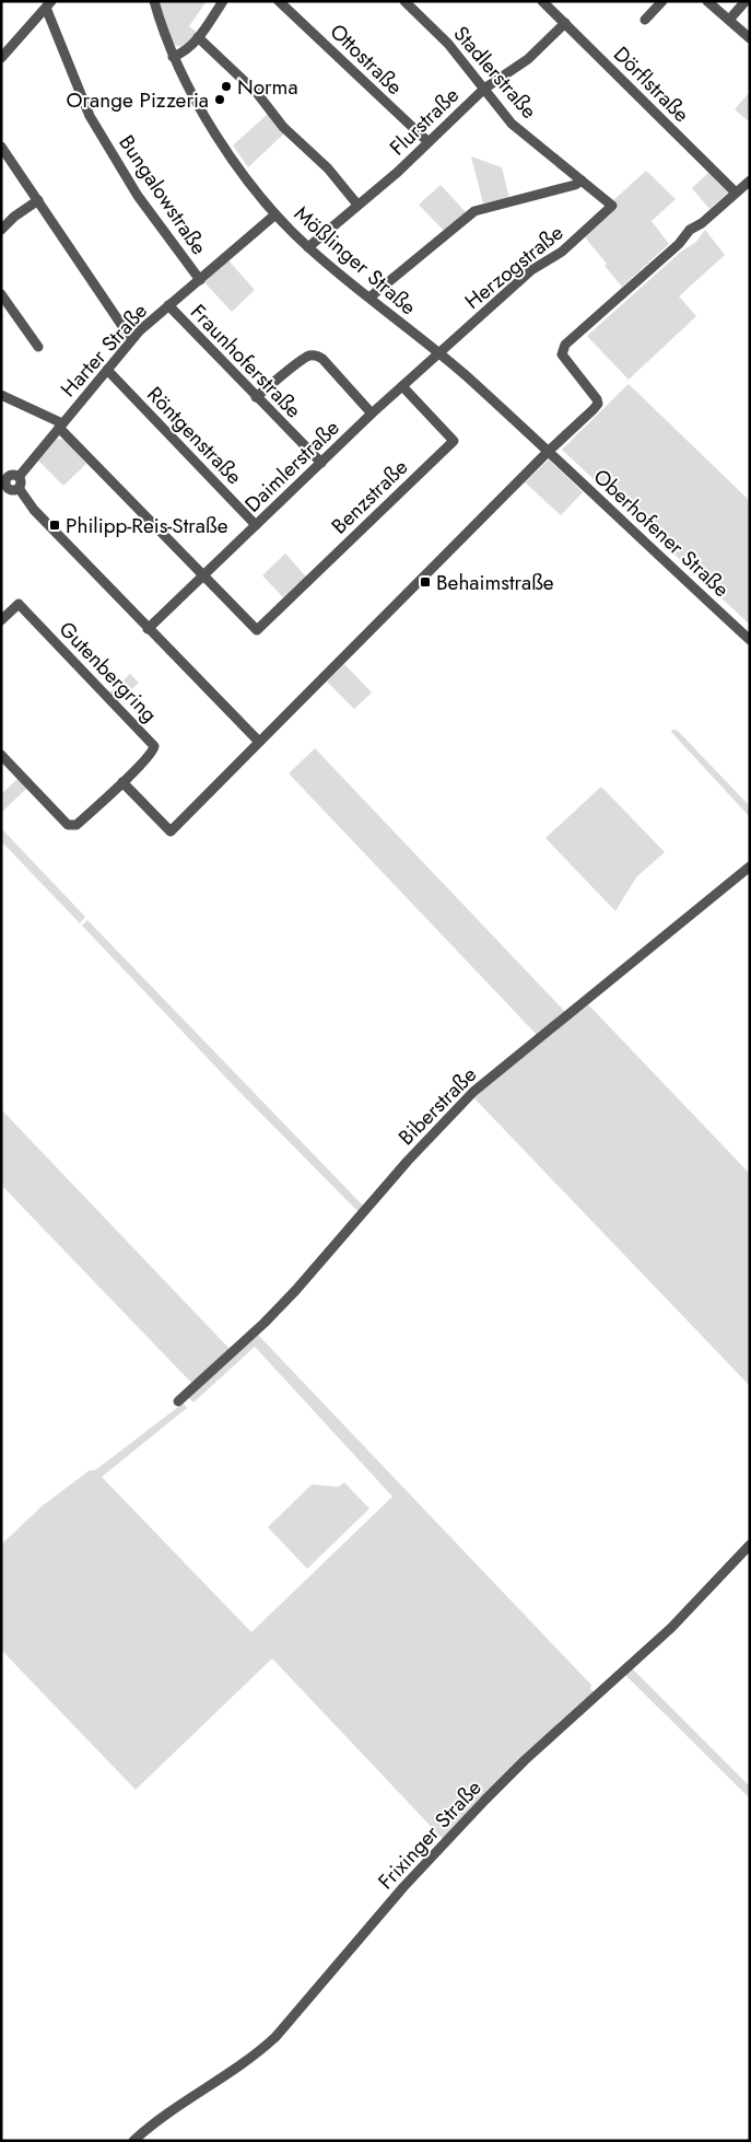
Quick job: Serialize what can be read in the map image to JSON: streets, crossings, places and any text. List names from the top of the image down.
{
  "streets": {
    "street": [
      "Ottostraße",
      "Stadlerstraße",
      "Dörflstraße",
      "Flurstraße",
      "Bungalowstraße",
      "Mößlinger Straße",
      "Herzogstraße",
      "Harter Straße",
      "Fraunhoferstraße",
      "Röntgenstraße",
      "Daimlerstraße",
      "Benzstraße",
      "Oberhofener Straße",
      "Gutenbergring",
      "Biberstraße",
      "Frixinger Straße"
    ]
  },
  "crossings": [
    ["Ottostraße", "Flurstraße"],
    ["Stadlerstraße", "Flurstraße"],
    ["Stadlerstraße", "Herzogstraße"],
    ["Dörflstraße", "Flurstraße"],
    ["Flurstraße", "Mößlinger Straße"],
    ["Bungalowstraße", "Harter Straße"],
    ["Mößlinger Straße", "Herzogstraße"],
    ["Mößlinger Straße", "Harter Straße"],
    ["Mößlinger Straße", "Daimlerstraße"],
    ["Mößlinger Straße", "Oberhofener Straße"],
    ["Herzogstraße", "Daimlerstraße"],
    ["Harter Straße", "Fraunhoferstraße"],
    ["Harter Straße", "Röntgenstraße"],
    ["Fraunhoferstraße", "Daimlerstraße"],
    ["Röntgenstraße", "Daimlerstraße"],
    ["Daimlerstraße", "Benzstraße"]
  ],
  "places": {
    "other": ["Norma", "Orange Pizzeria"],
    "transit": ["Philipp-Reis-Straße", "Behaimstraße"]
  }
}
